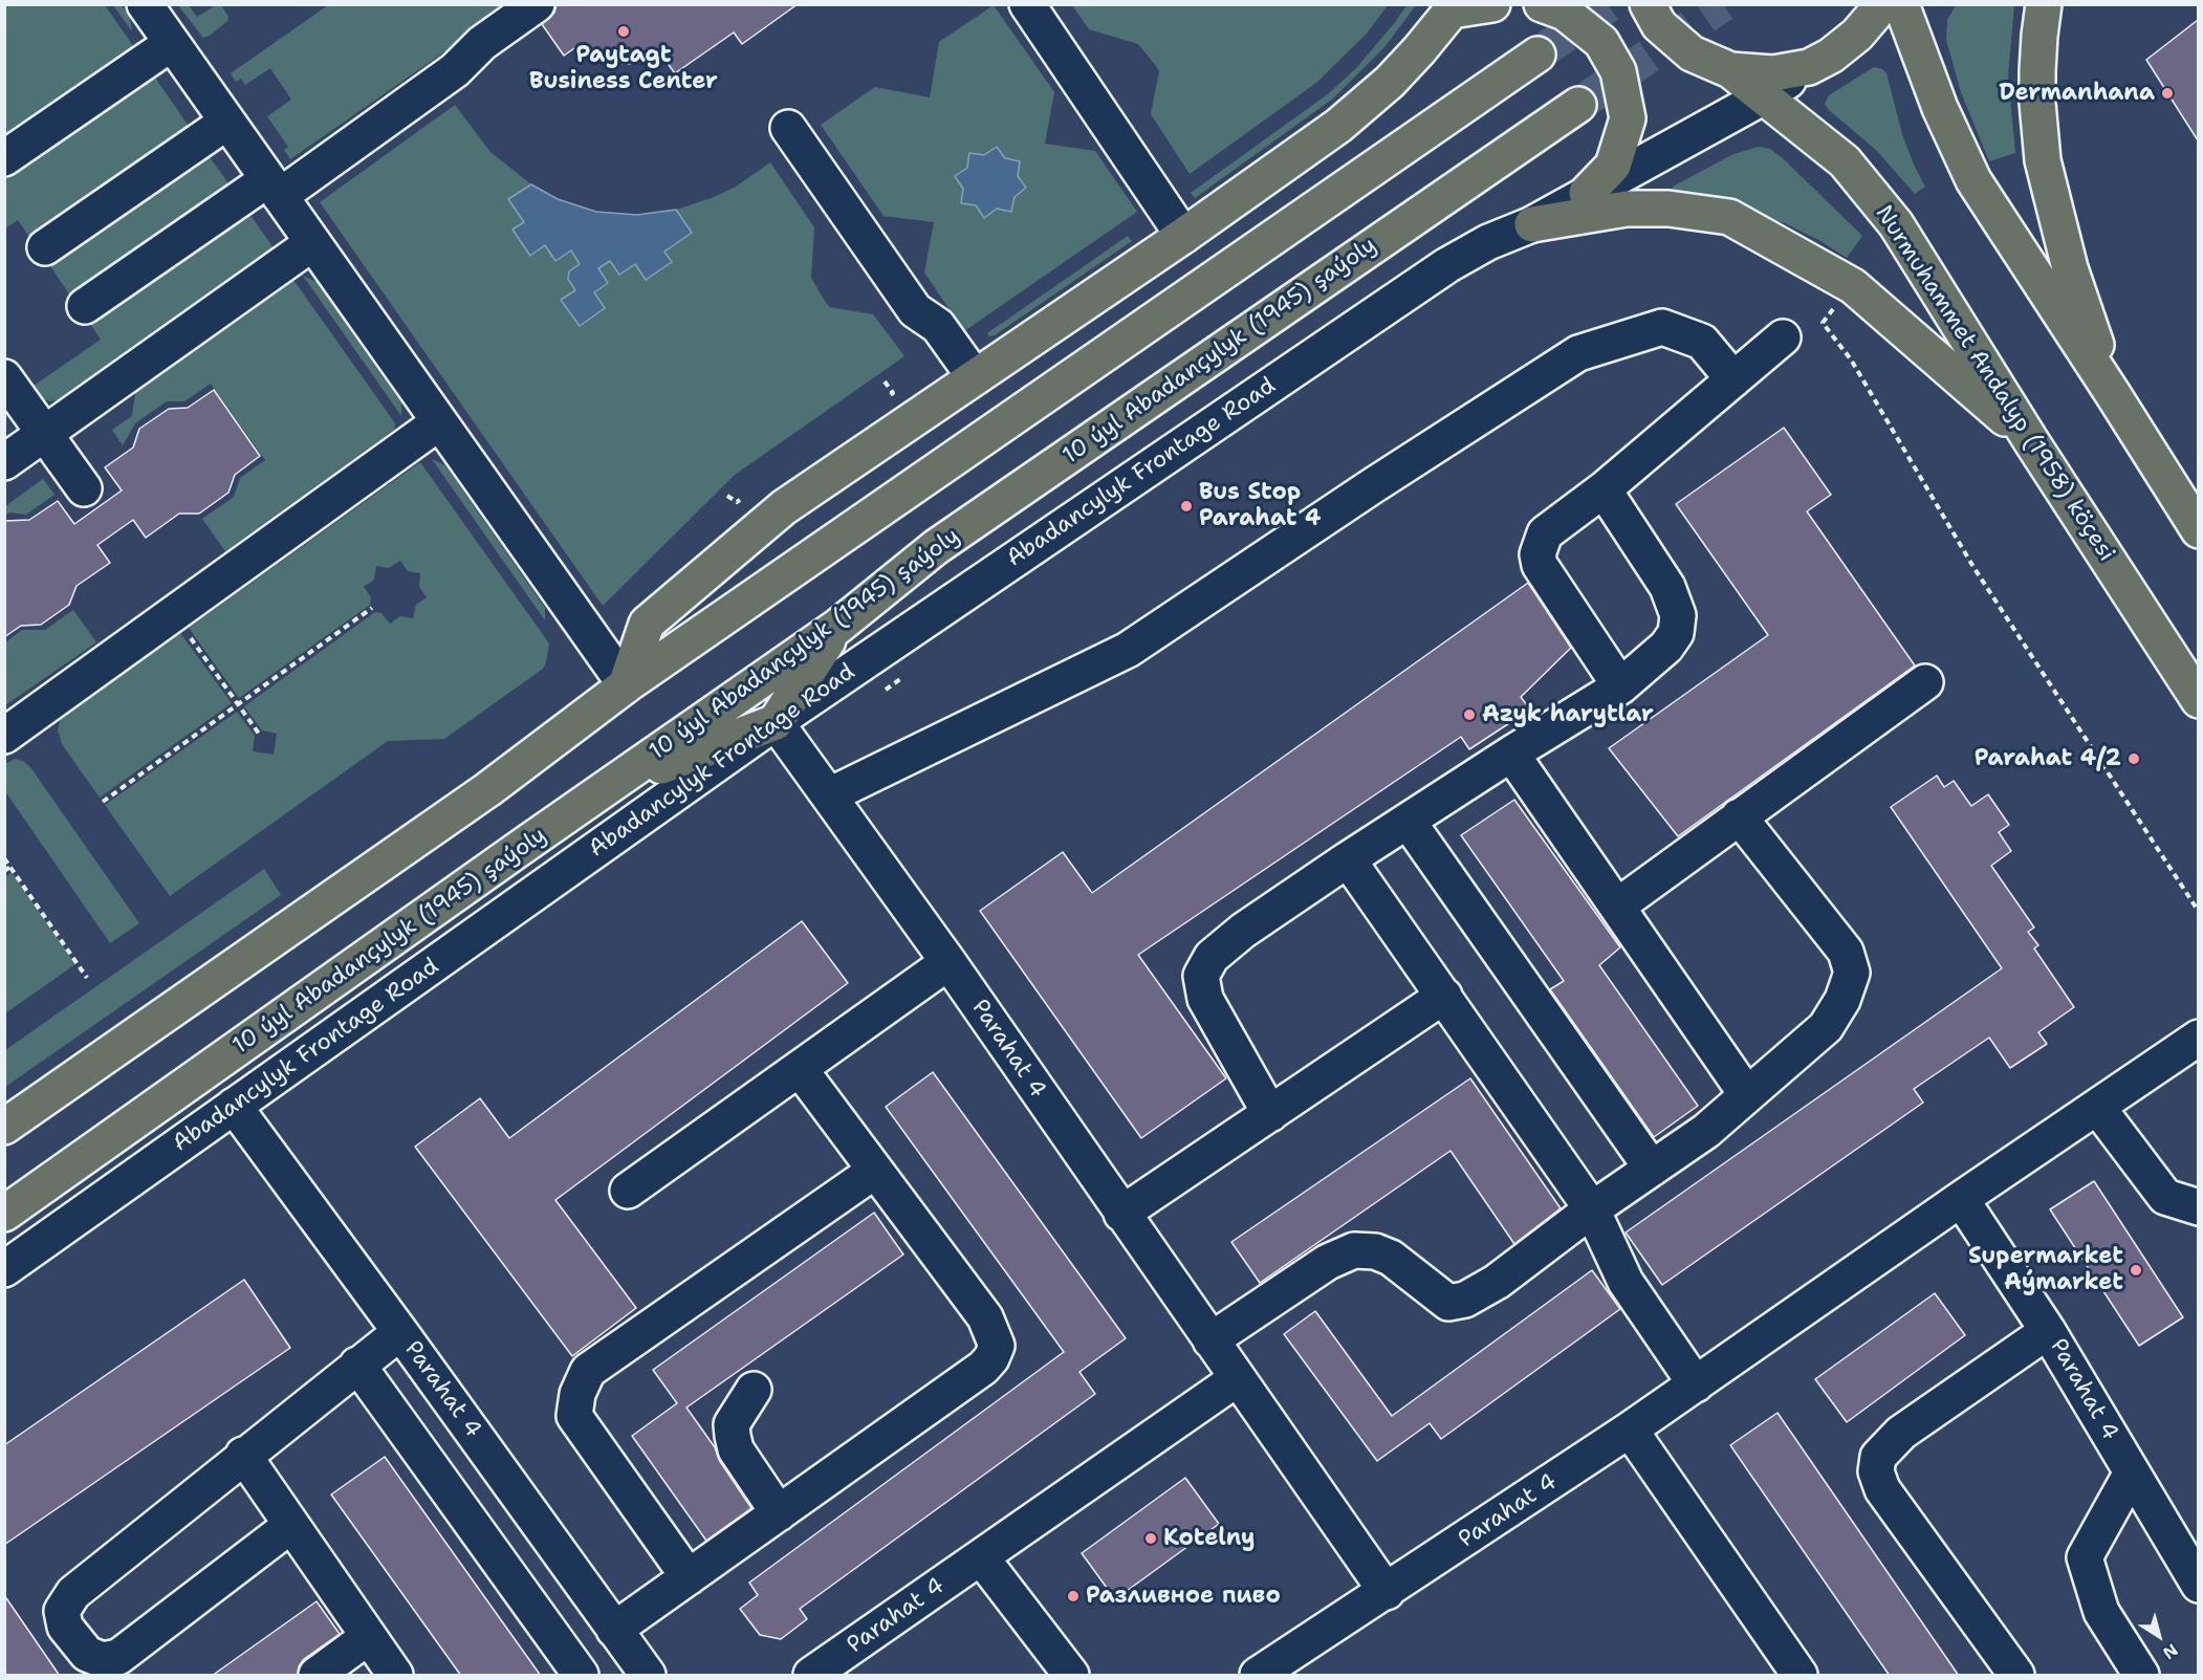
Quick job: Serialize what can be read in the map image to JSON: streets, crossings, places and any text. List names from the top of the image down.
{
  "streets": {
    "main road": ["10 ýyl Abadançylyk (1945) şaýoly", "Nurmuhammet Andalyp (1958) köçesi"],
    "street": ["Abadancylyk Frontage Road", "Parahat 4"]
  },
  "crossings": [
    ["Abadancylyk Frontage Road", "Parahat 4"]
  ],
  "places": [
    "Paytagt Business Center",
    "Dermanhana",
    "Bus Stop Parahat 4",
    "Azyk harytlar",
    "Parahat 4/2",
    "Supermarket Aýmarket",
    "Kotelny",
    "Разливное пиво"
  ],
  "north": "bottom right"
}
